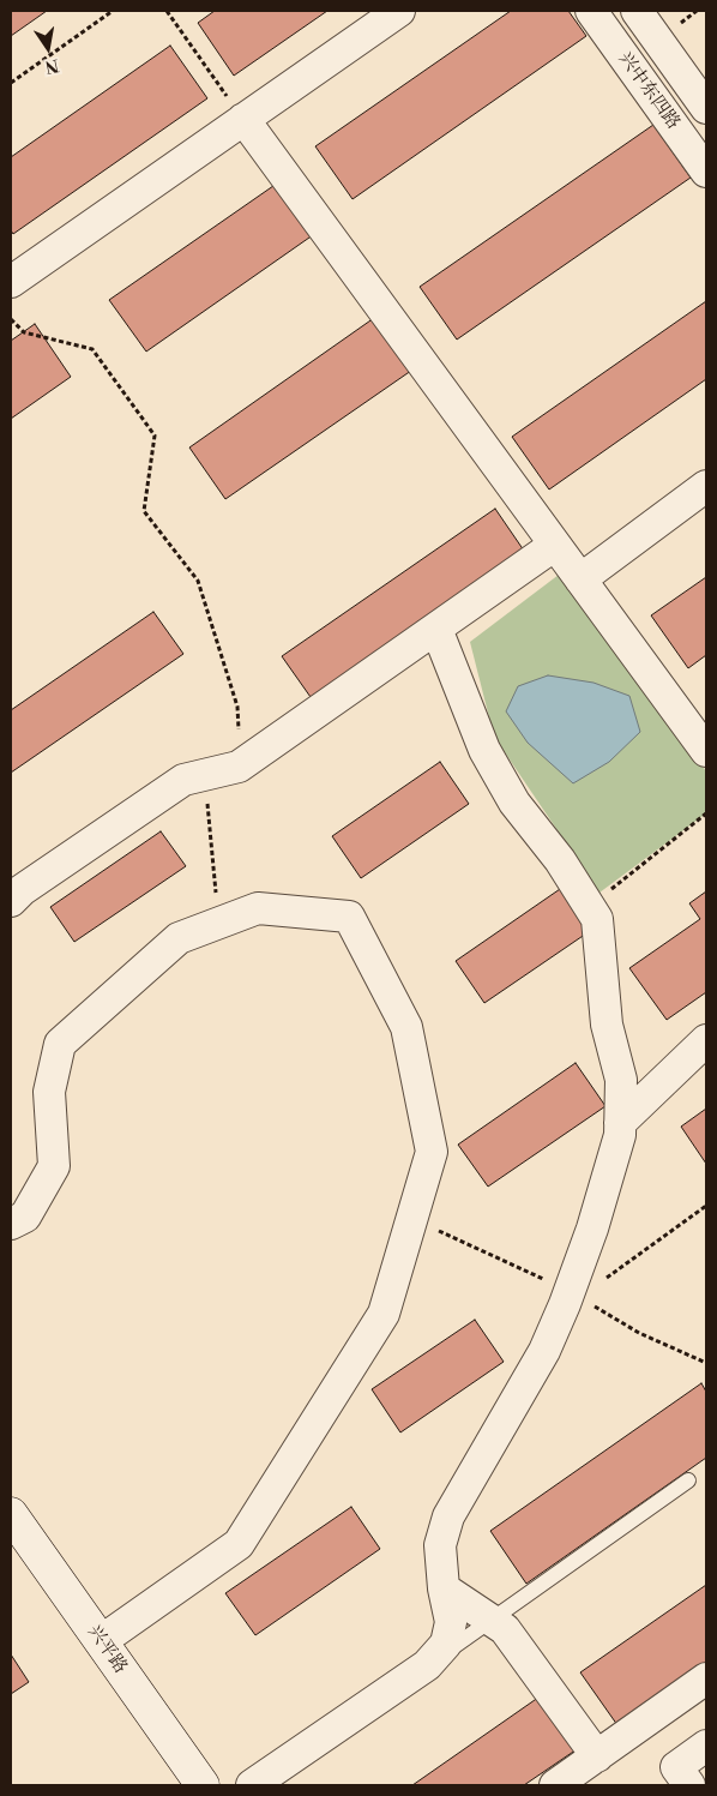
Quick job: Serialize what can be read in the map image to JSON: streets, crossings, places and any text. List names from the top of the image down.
{
  "streets": {
    "street": ["兴中东四路", "兴平路"]
  },
  "north": "bottom"
}
